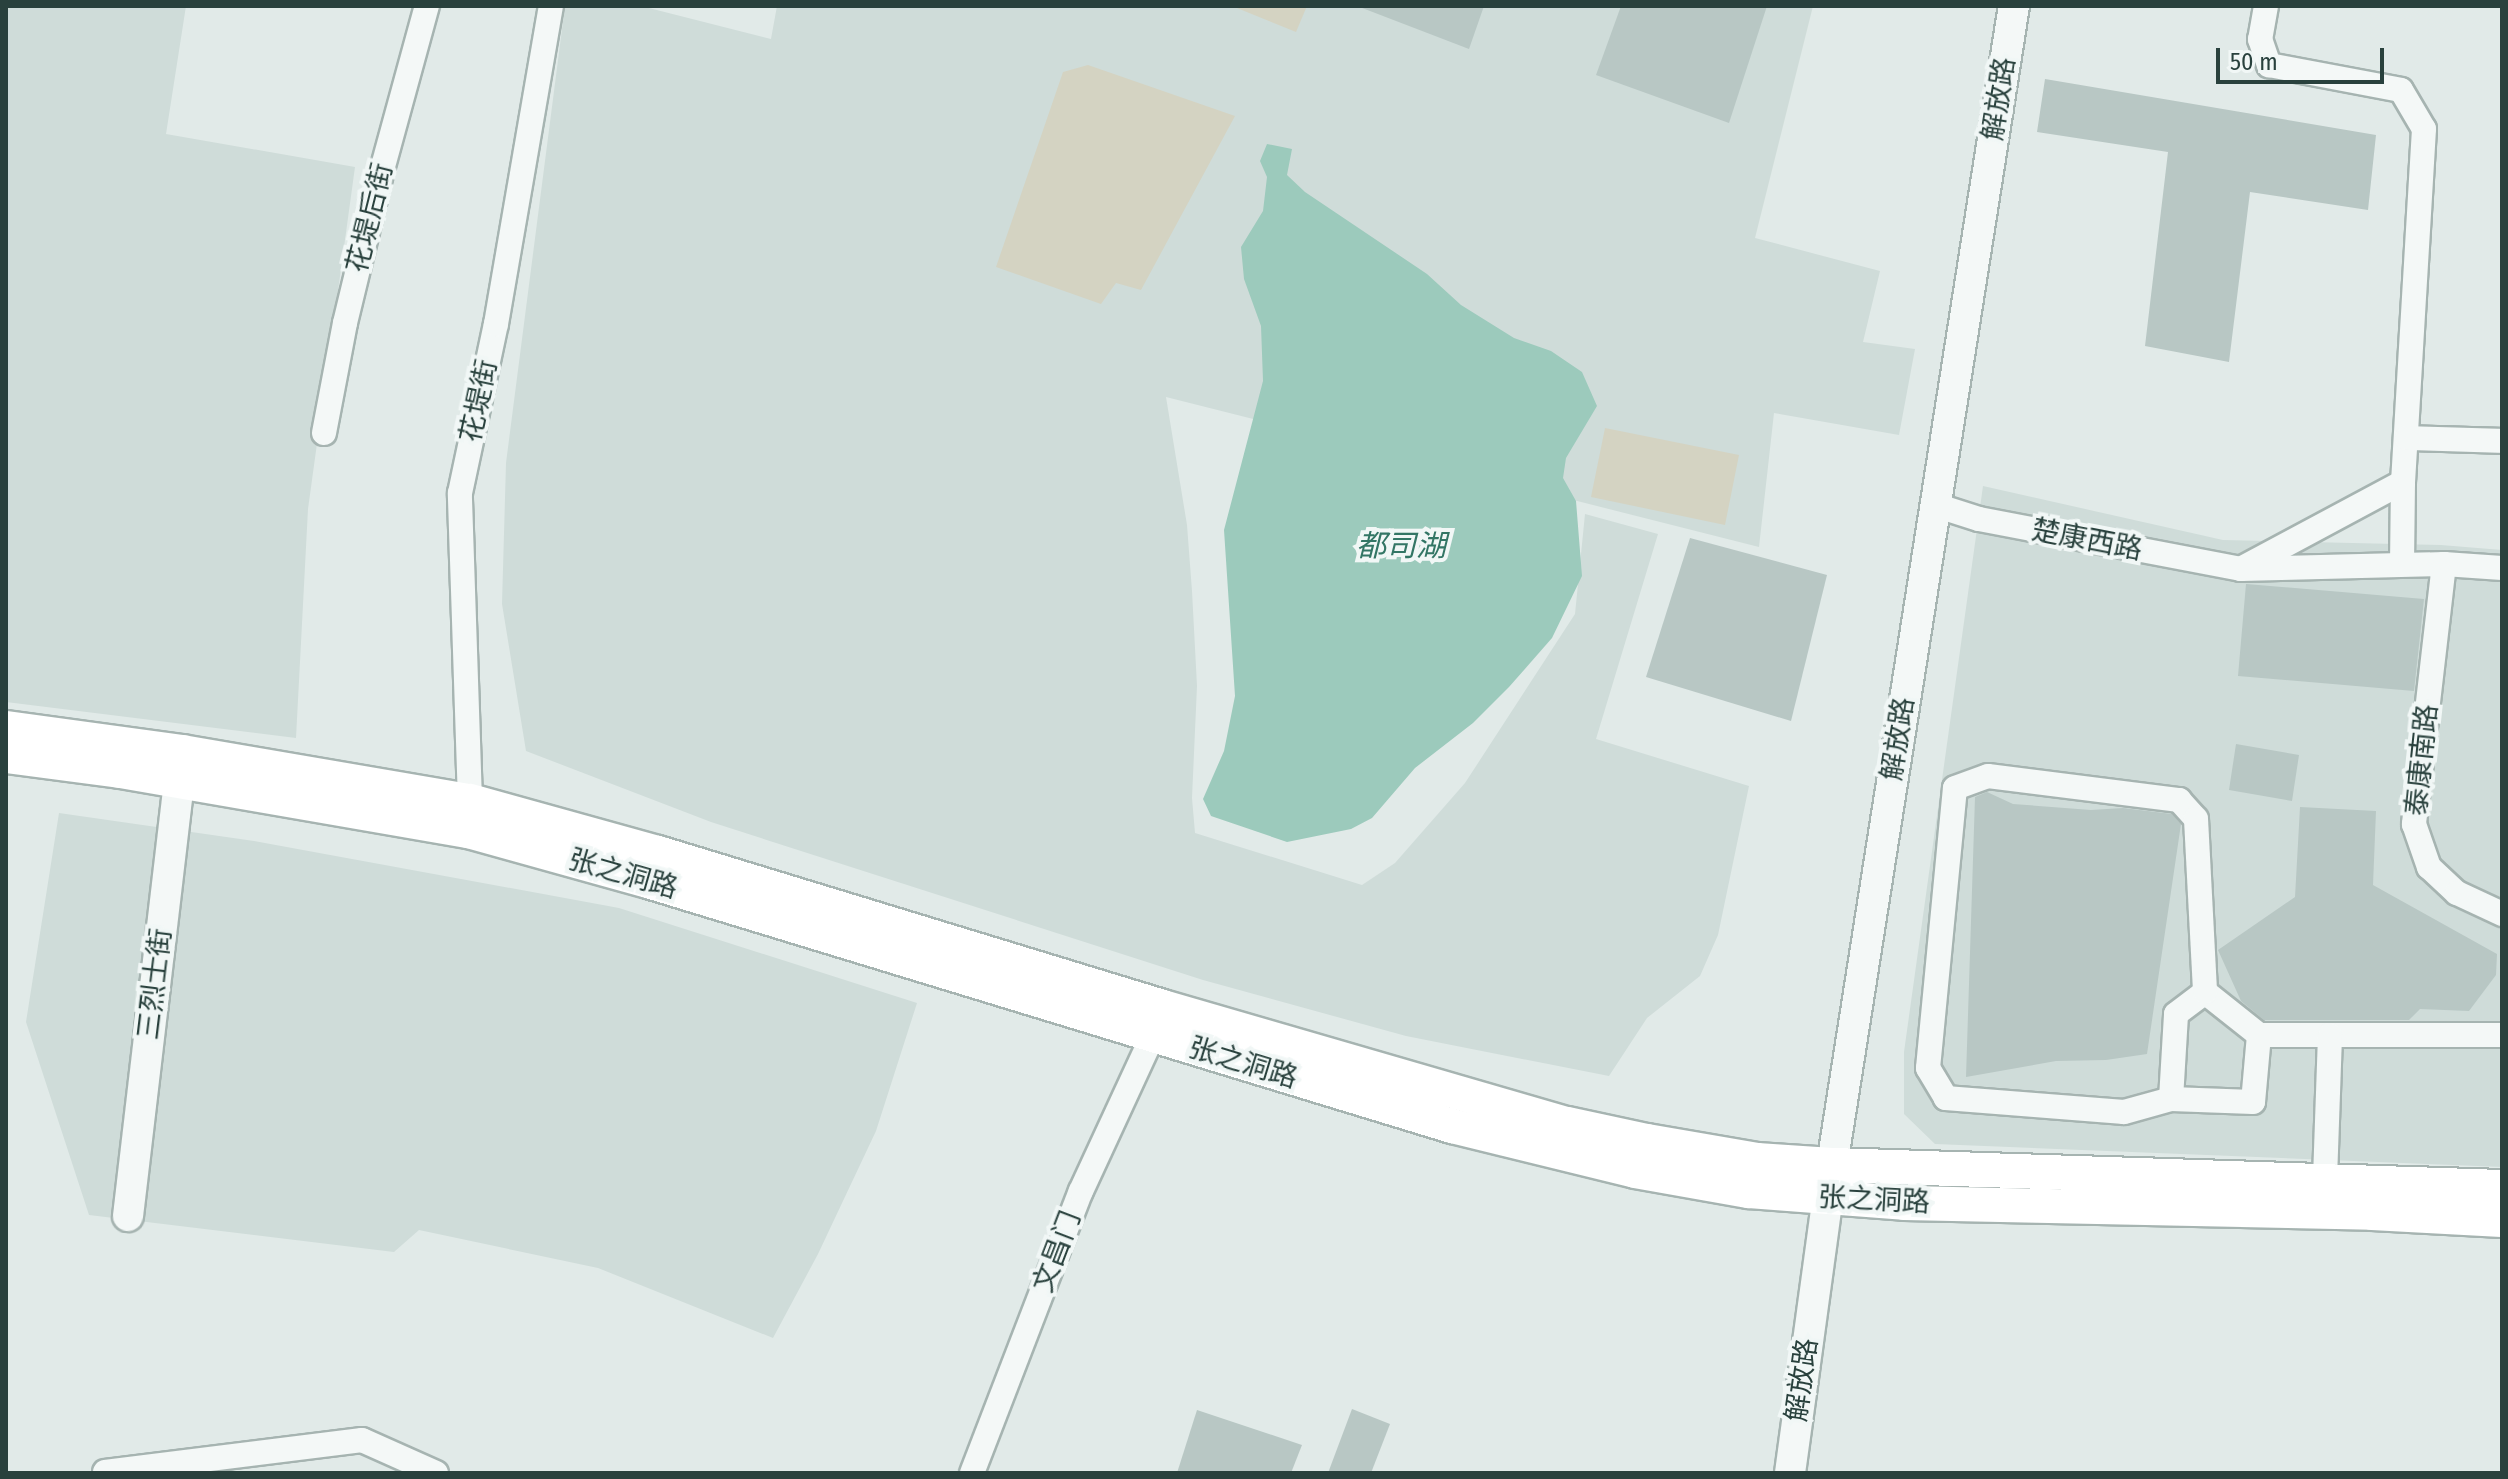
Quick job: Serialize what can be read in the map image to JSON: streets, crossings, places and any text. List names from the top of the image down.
{
  "streets": {
    "main road": ["张之洞路"],
    "street": [
      "解放路",
      "花堤后街",
      "花堤街",
      "楚康西路",
      "泰康南路",
      "三烈士街",
      "文昌门"
    ]
  },
  "crossings": [
    ["解放路", "楚康西路"],
    ["解放路", "张之洞路"],
    ["花堤街", "张之洞路"],
    ["楚康西路", "泰康南路"],
    ["张之洞路", "三烈士街"],
    ["张之洞路", "文昌门"]
  ],
  "water": ["都司湖"],
  "scale_bar": "50 m"
}
